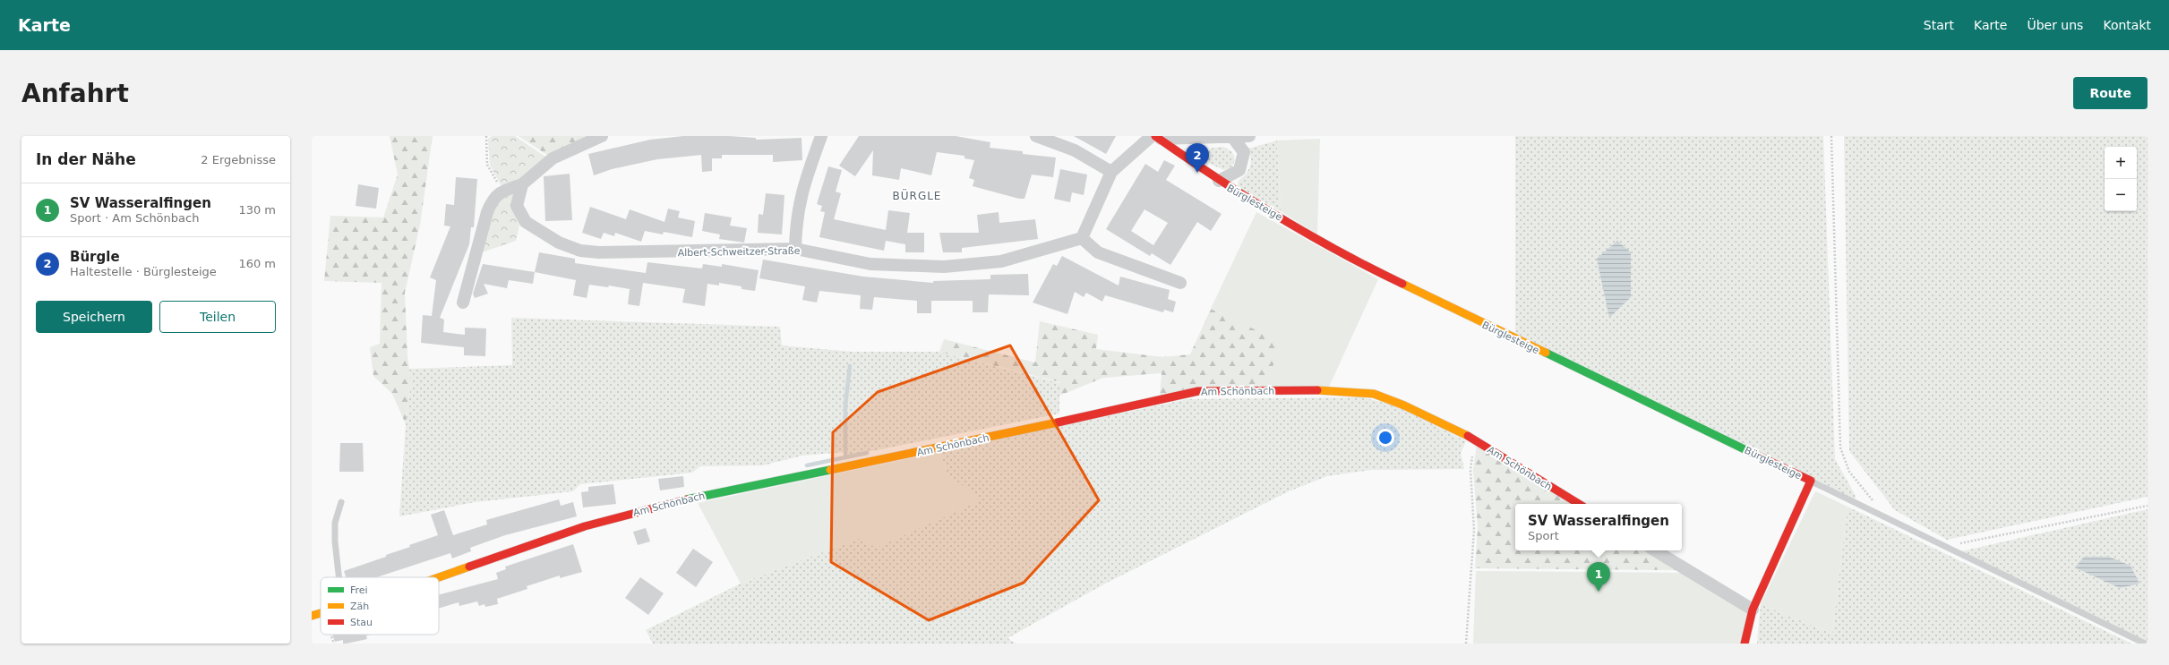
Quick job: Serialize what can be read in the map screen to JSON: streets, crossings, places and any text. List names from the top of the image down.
{
  "streets": {
    "street": ["Bürglesteige", "Albert-Schweitzer-Straße", "Am Schönbach"]
  },
  "districts": ["BÜRGLE"],
  "legend": ["Frei", "Zäh", "Stau"],
  "page": {
    "header": "Karte",
    "nav": [
      "Start",
      "Karte",
      "Über uns",
      "Kontakt"
    ],
    "buttons": [
      "Route",
      ["Speichern", "Teilen"]
    ],
    "title": "Anfahrt",
    "heading": ["In der Nähe", "2 Ergebnisse"],
    "pins": ["2", "1"],
    "map_buttons": ["+", "−"],
    "list": [
      {
        "mark": "1",
        "name": "SV Wasseralfingen",
        "note": "Sport · Am Schönbach",
        "value": "130 m"
      },
      {
        "mark": "2",
        "name": "Bürgle",
        "note": "Haltestelle · Bürglesteige",
        "value": "160 m"
      }
    ],
    "popup": ["SV Wasseralfingen", "Sport"]
  }
}
